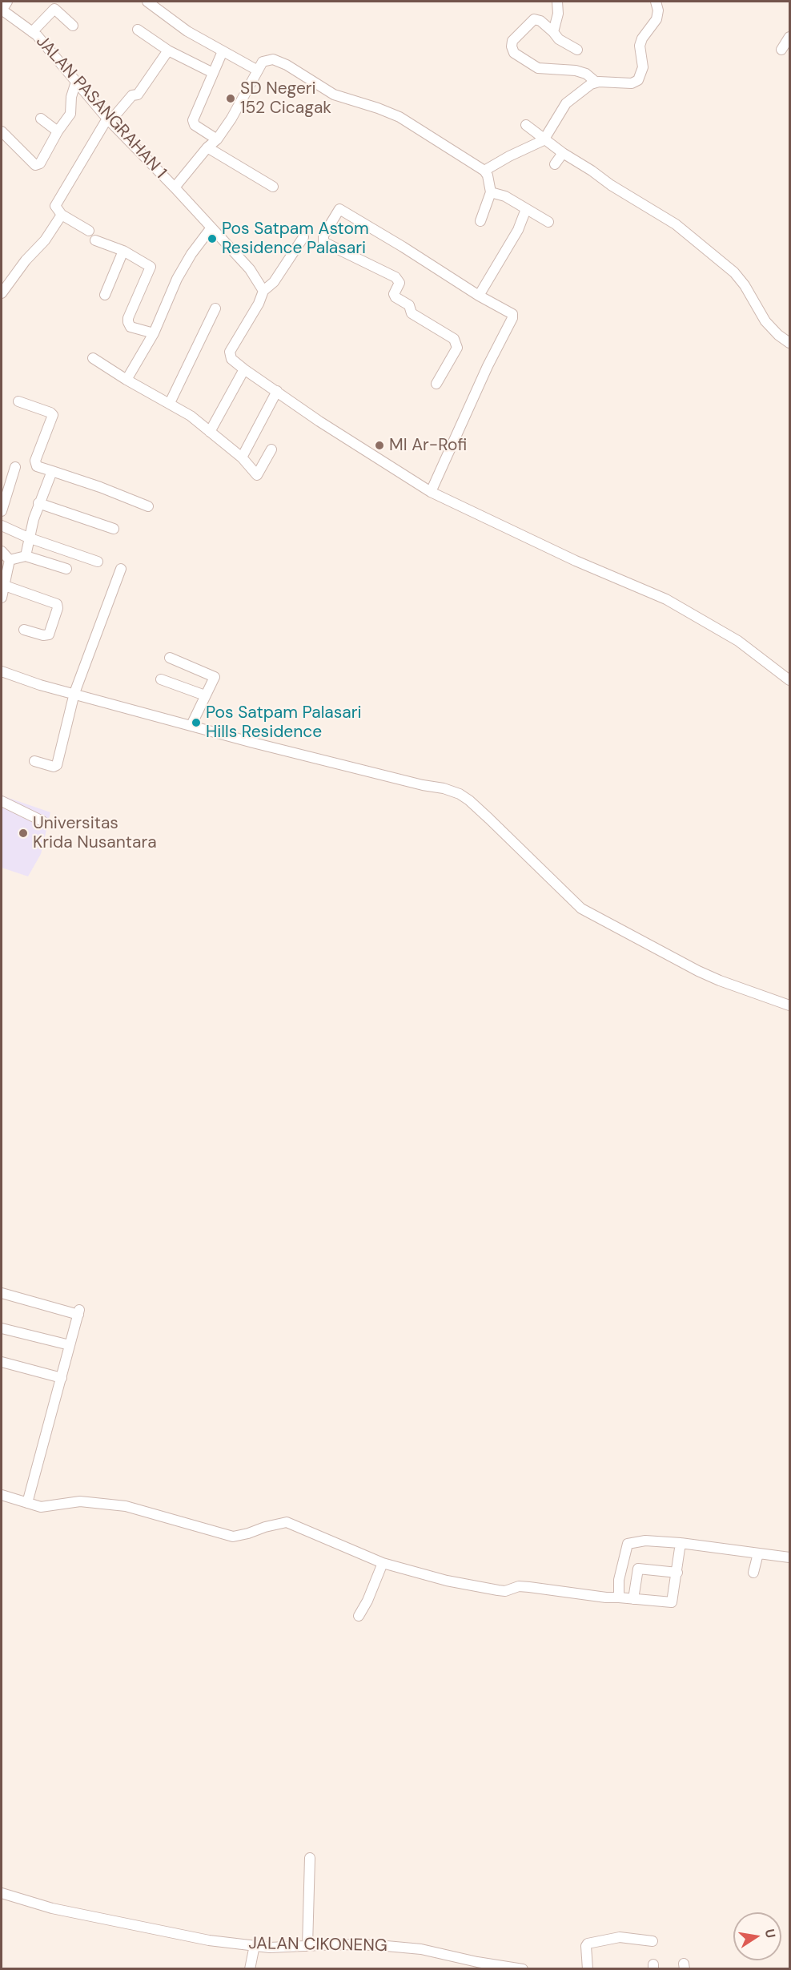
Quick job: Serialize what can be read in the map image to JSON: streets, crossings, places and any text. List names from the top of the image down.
{
  "streets": {
    "street": ["JALAN PASANGRAHAN 1", "JALAN CIKONENG"]
  },
  "places": [
    "SD Negeri 152 Cicagak",
    "Pos Satpam Astom Residence Palasari",
    "MI Ar-Rofi",
    "Pos Satpam Palasari Hills Residence",
    "Universitas Krida Nusantara"
  ],
  "north": "right"
}
